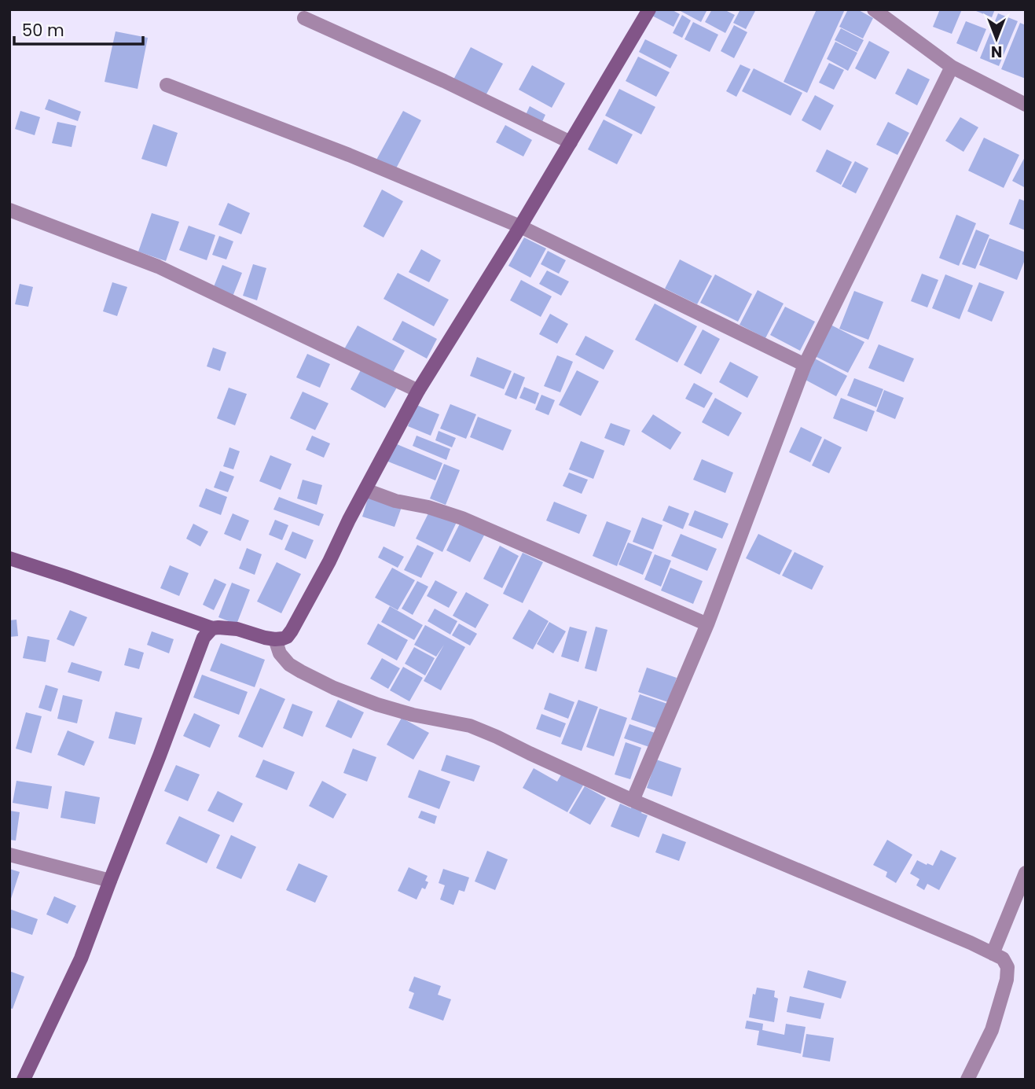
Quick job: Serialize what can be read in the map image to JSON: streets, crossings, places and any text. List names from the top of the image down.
{
  "scale_bar": "50 m",
  "north": "bottom"
}
